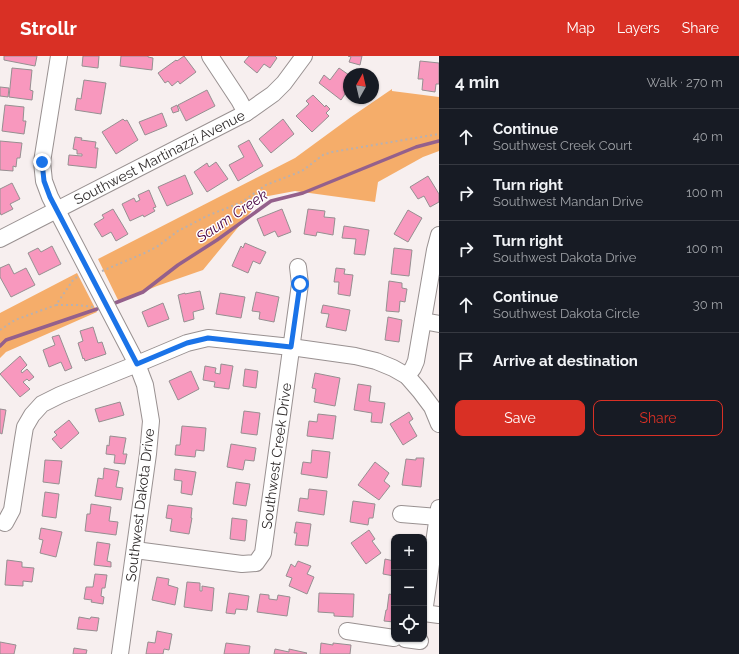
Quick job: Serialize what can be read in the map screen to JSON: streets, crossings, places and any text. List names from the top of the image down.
{
  "streets": {
    "street": ["Southwest Martinazzi Avenue", "Southwest Creek Drive", "Southwest Dakota Drive"]
  },
  "crossings": [
    ["Southwest Martinazzi Avenue", "Southwest Dakota Drive"],
    ["Southwest Creek Drive", "Southwest Dakota Drive"]
  ],
  "water": ["Saum Creek"],
  "north": "top",
  "page": {
    "header": "Strollr",
    "nav": ["Map", "Layers", "Share"],
    "heading": ["4 min", "Walk · 270 m"],
    "list": [
      ["Continue", "Southwest Creek Court", "40 m"],
      ["Turn right", "Southwest Mandan Drive", "100 m"],
      ["Turn right", "Southwest Dakota Drive", "100 m"],
      ["Continue", "Southwest Dakota Circle", "30 m"],
      "Arrive at destination"
    ],
    "buttons": ["Save", "Share"],
    "map_buttons": ["+", "−"]
  }
}
